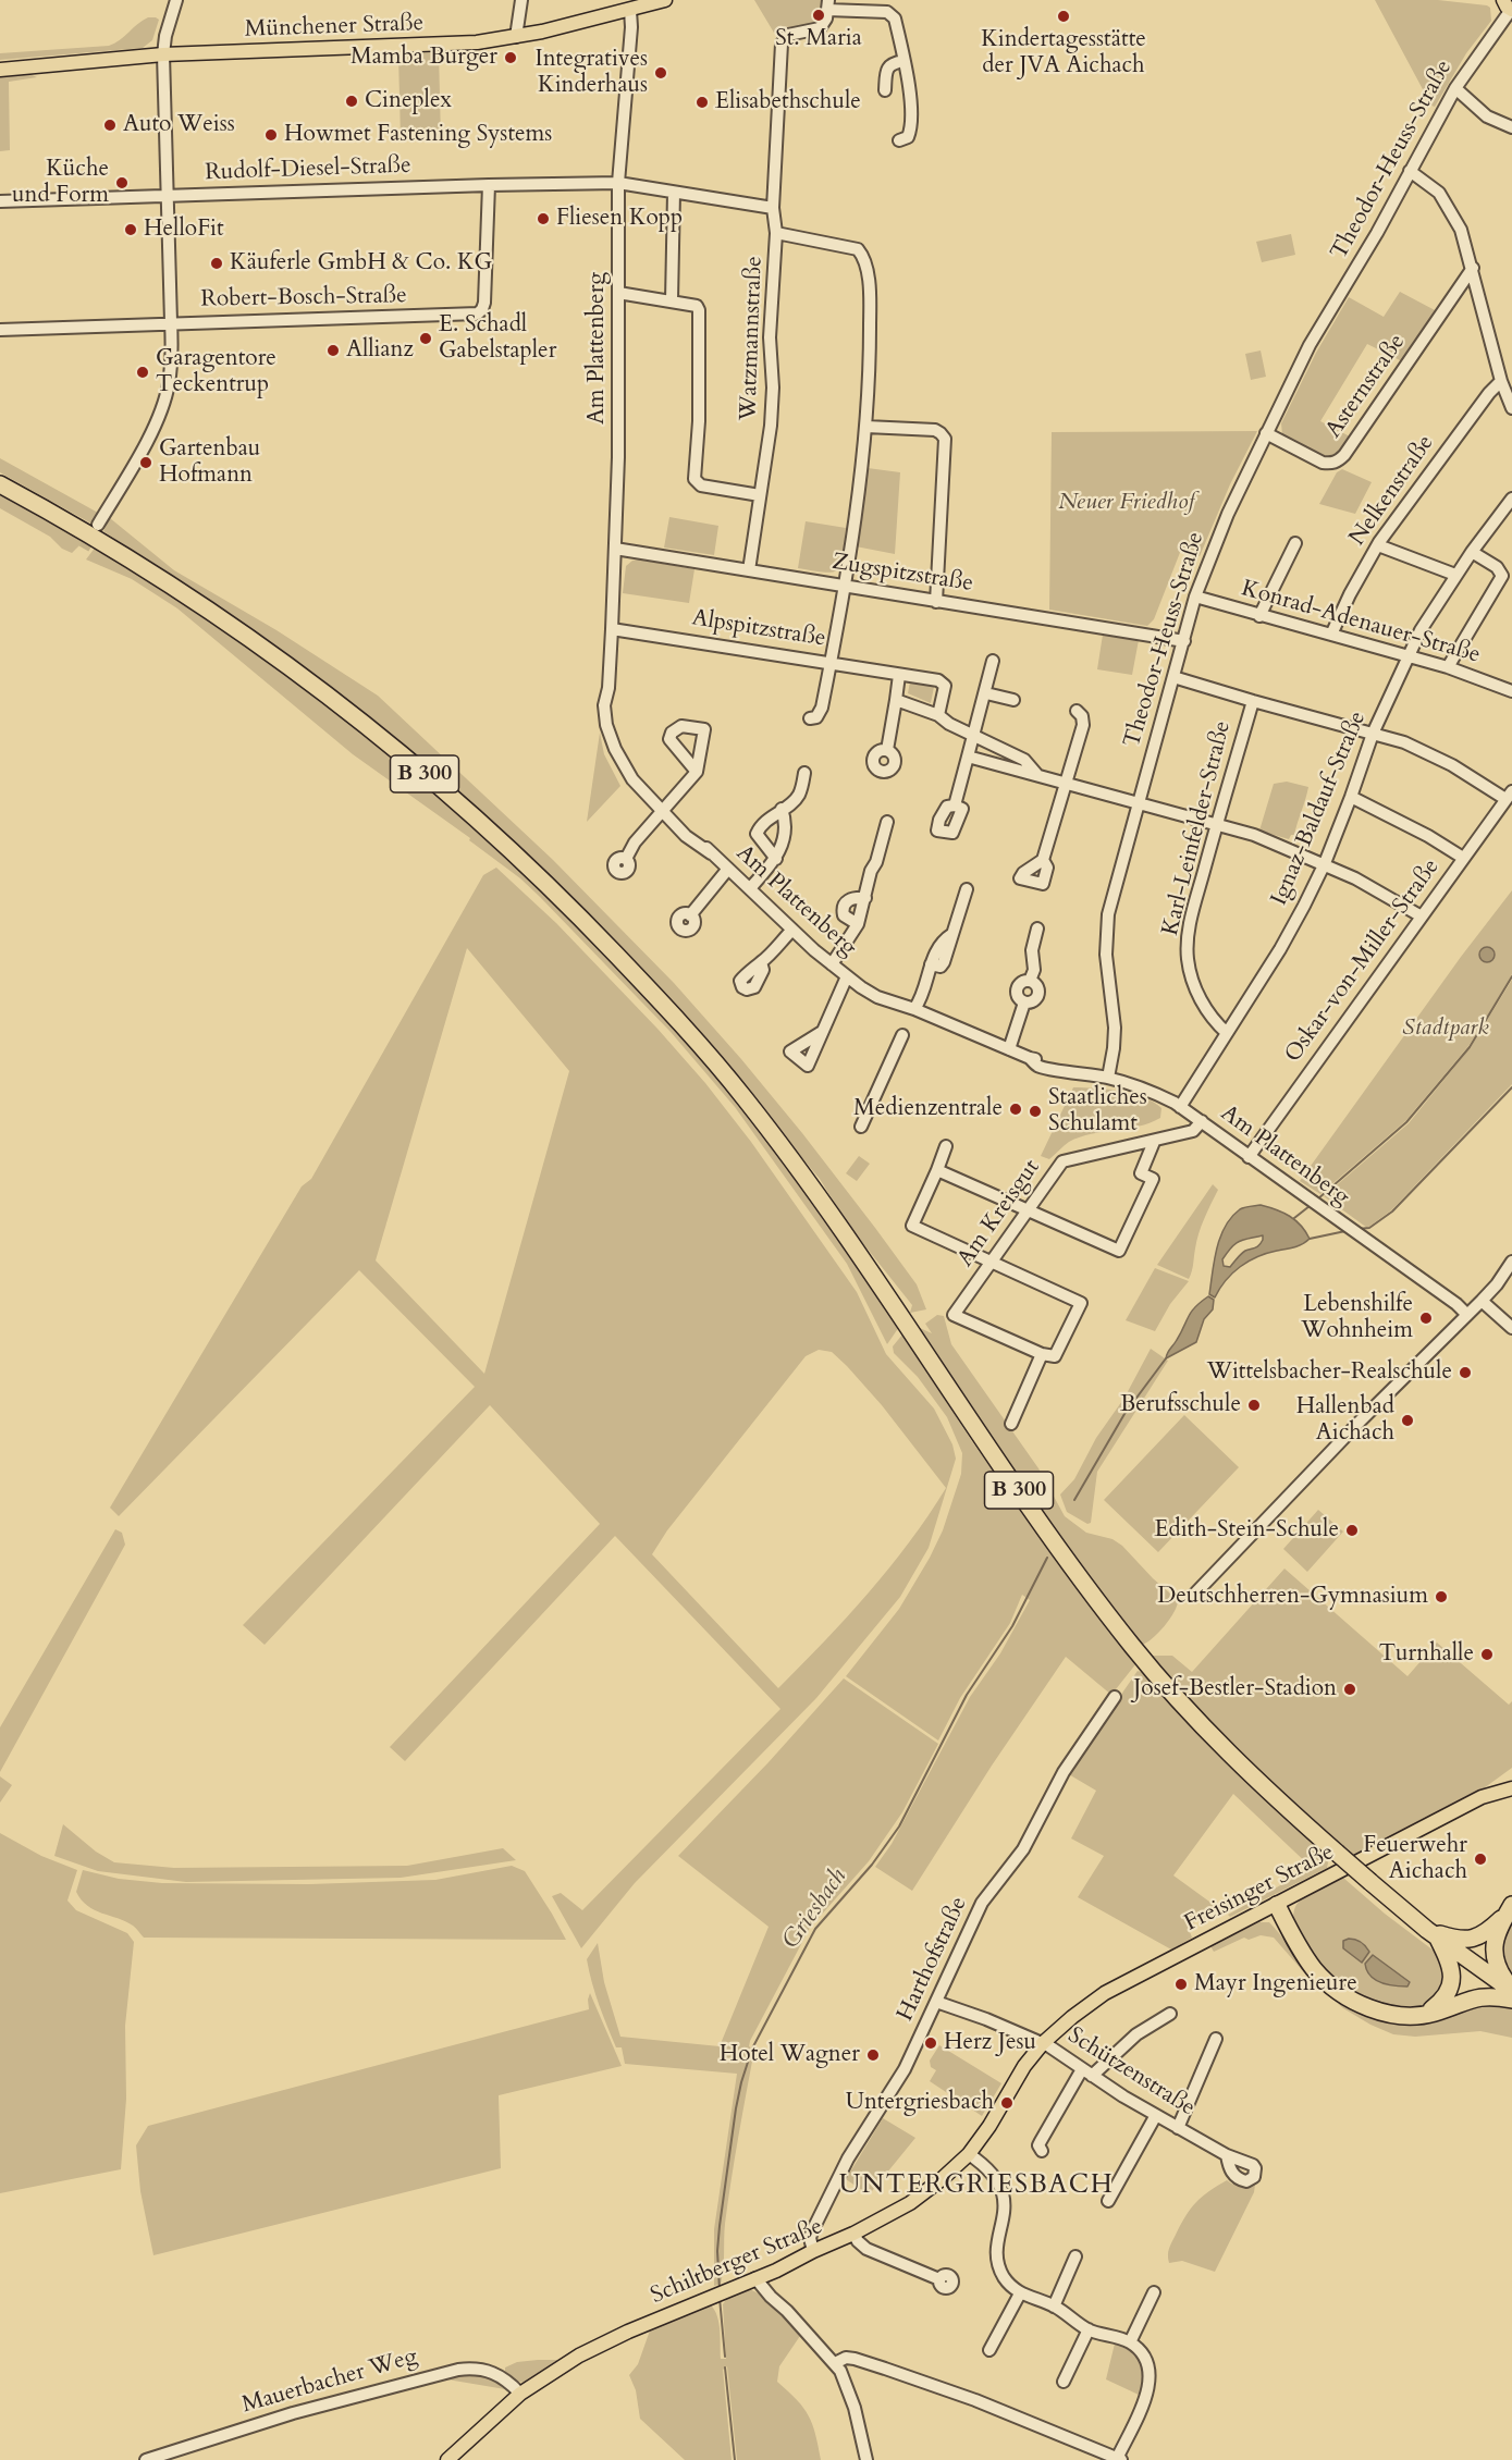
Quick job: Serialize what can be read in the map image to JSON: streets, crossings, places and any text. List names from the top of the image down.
{
  "streets": {
    "highway": ["B 300"],
    "main road": ["Münchener Straße", "Freisinger Straße", "Schiltberger Straße"],
    "street": [
      "Theodor-Heuss-Straße",
      "Rudolf-Diesel-Straße",
      "Robert-Bosch-Straße",
      "Watzmannstraße",
      "Am Plattenberg",
      "Asternstraße",
      "Nelkenstraße",
      "Zugspitzstraße",
      "Konrad-Adenauer-Straße",
      "Alpspitzstraße",
      "Ignaz-Baldauf-Straße",
      "Karl-Leinfelder-Straße",
      "Oskar-von-Miller-Straße",
      "Am Kreisgut",
      "Harthofstraße",
      "Schützenstraße",
      "Mauerbacher Weg"
    ]
  },
  "crossings": [
    ["Münchener Straße", "Am Plattenberg"],
    ["Theodor-Heuss-Straße", "Am Plattenberg"],
    ["Theodor-Heuss-Straße", "Asternstraße"],
    ["Theodor-Heuss-Straße", "Zugspitzstraße"],
    ["Theodor-Heuss-Straße", "Konrad-Adenauer-Straße"],
    ["Rudolf-Diesel-Straße", "Robert-Bosch-Straße"],
    ["Rudolf-Diesel-Straße", "Am Plattenberg"],
    ["Watzmannstraße", "Zugspitzstraße"],
    ["Am Plattenberg", "Zugspitzstraße"],
    ["Am Plattenberg", "Alpspitzstraße"],
    ["Am Plattenberg", "Ignaz-Baldauf-Straße"],
    ["Am Plattenberg", "Oskar-von-Miller-Straße"],
    ["Am Plattenberg", "Am Kreisgut"],
    ["Nelkenstraße", "Konrad-Adenauer-Straße"],
    ["Konrad-Adenauer-Straße", "Ignaz-Baldauf-Straße"],
    ["Ignaz-Baldauf-Straße", "Karl-Leinfelder-Straße"],
    ["Freisinger Straße", "Schiltberger Straße"],
    ["Harthofstraße", "Schützenstraße"],
    ["Harthofstraße", "Schiltberger Straße"],
    ["Schützenstraße", "Schiltberger Straße"],
    ["Schiltberger Straße", "Mauerbacher Weg"]
  ],
  "districts": ["UNTERGRIESBACH"],
  "water": ["Griesbach"],
  "parks": ["Neuer Friedhof", "Stadtpark"],
  "places": [
    "St. Maria",
    "Kindertagesstätte der JVA Aichach",
    "Mamba Burger",
    "Integratives Kinderhaus",
    "Cineplex",
    "Elisabethschule",
    "Auto Weiss",
    "Howmet Fastening Systems",
    "Küche und Form",
    "Fliesen Kopp",
    "HelloFit",
    "Käuferle GmbH & Co. KG",
    "E. Schadl Gabelstapler",
    "Allianz",
    "Garagentore Teckentrup",
    "Gartenbau Hofmann",
    "Medienzentrale",
    "Staatliches Schulamt",
    "Lebenshilfe Wohnheim",
    "Wittelsbacher-Realschule",
    "Berufsschule",
    "Hallenbad Aichach",
    "Edith-Stein-Schule",
    "Deutschherren-Gymnasium",
    "Turnhalle",
    "Josef-Bestler-Stadion",
    "Feuerwehr Aichach",
    "Mayr Ingenieure",
    "Herz Jesu",
    "Hotel Wagner",
    "Untergriesbach"
  ]
}
